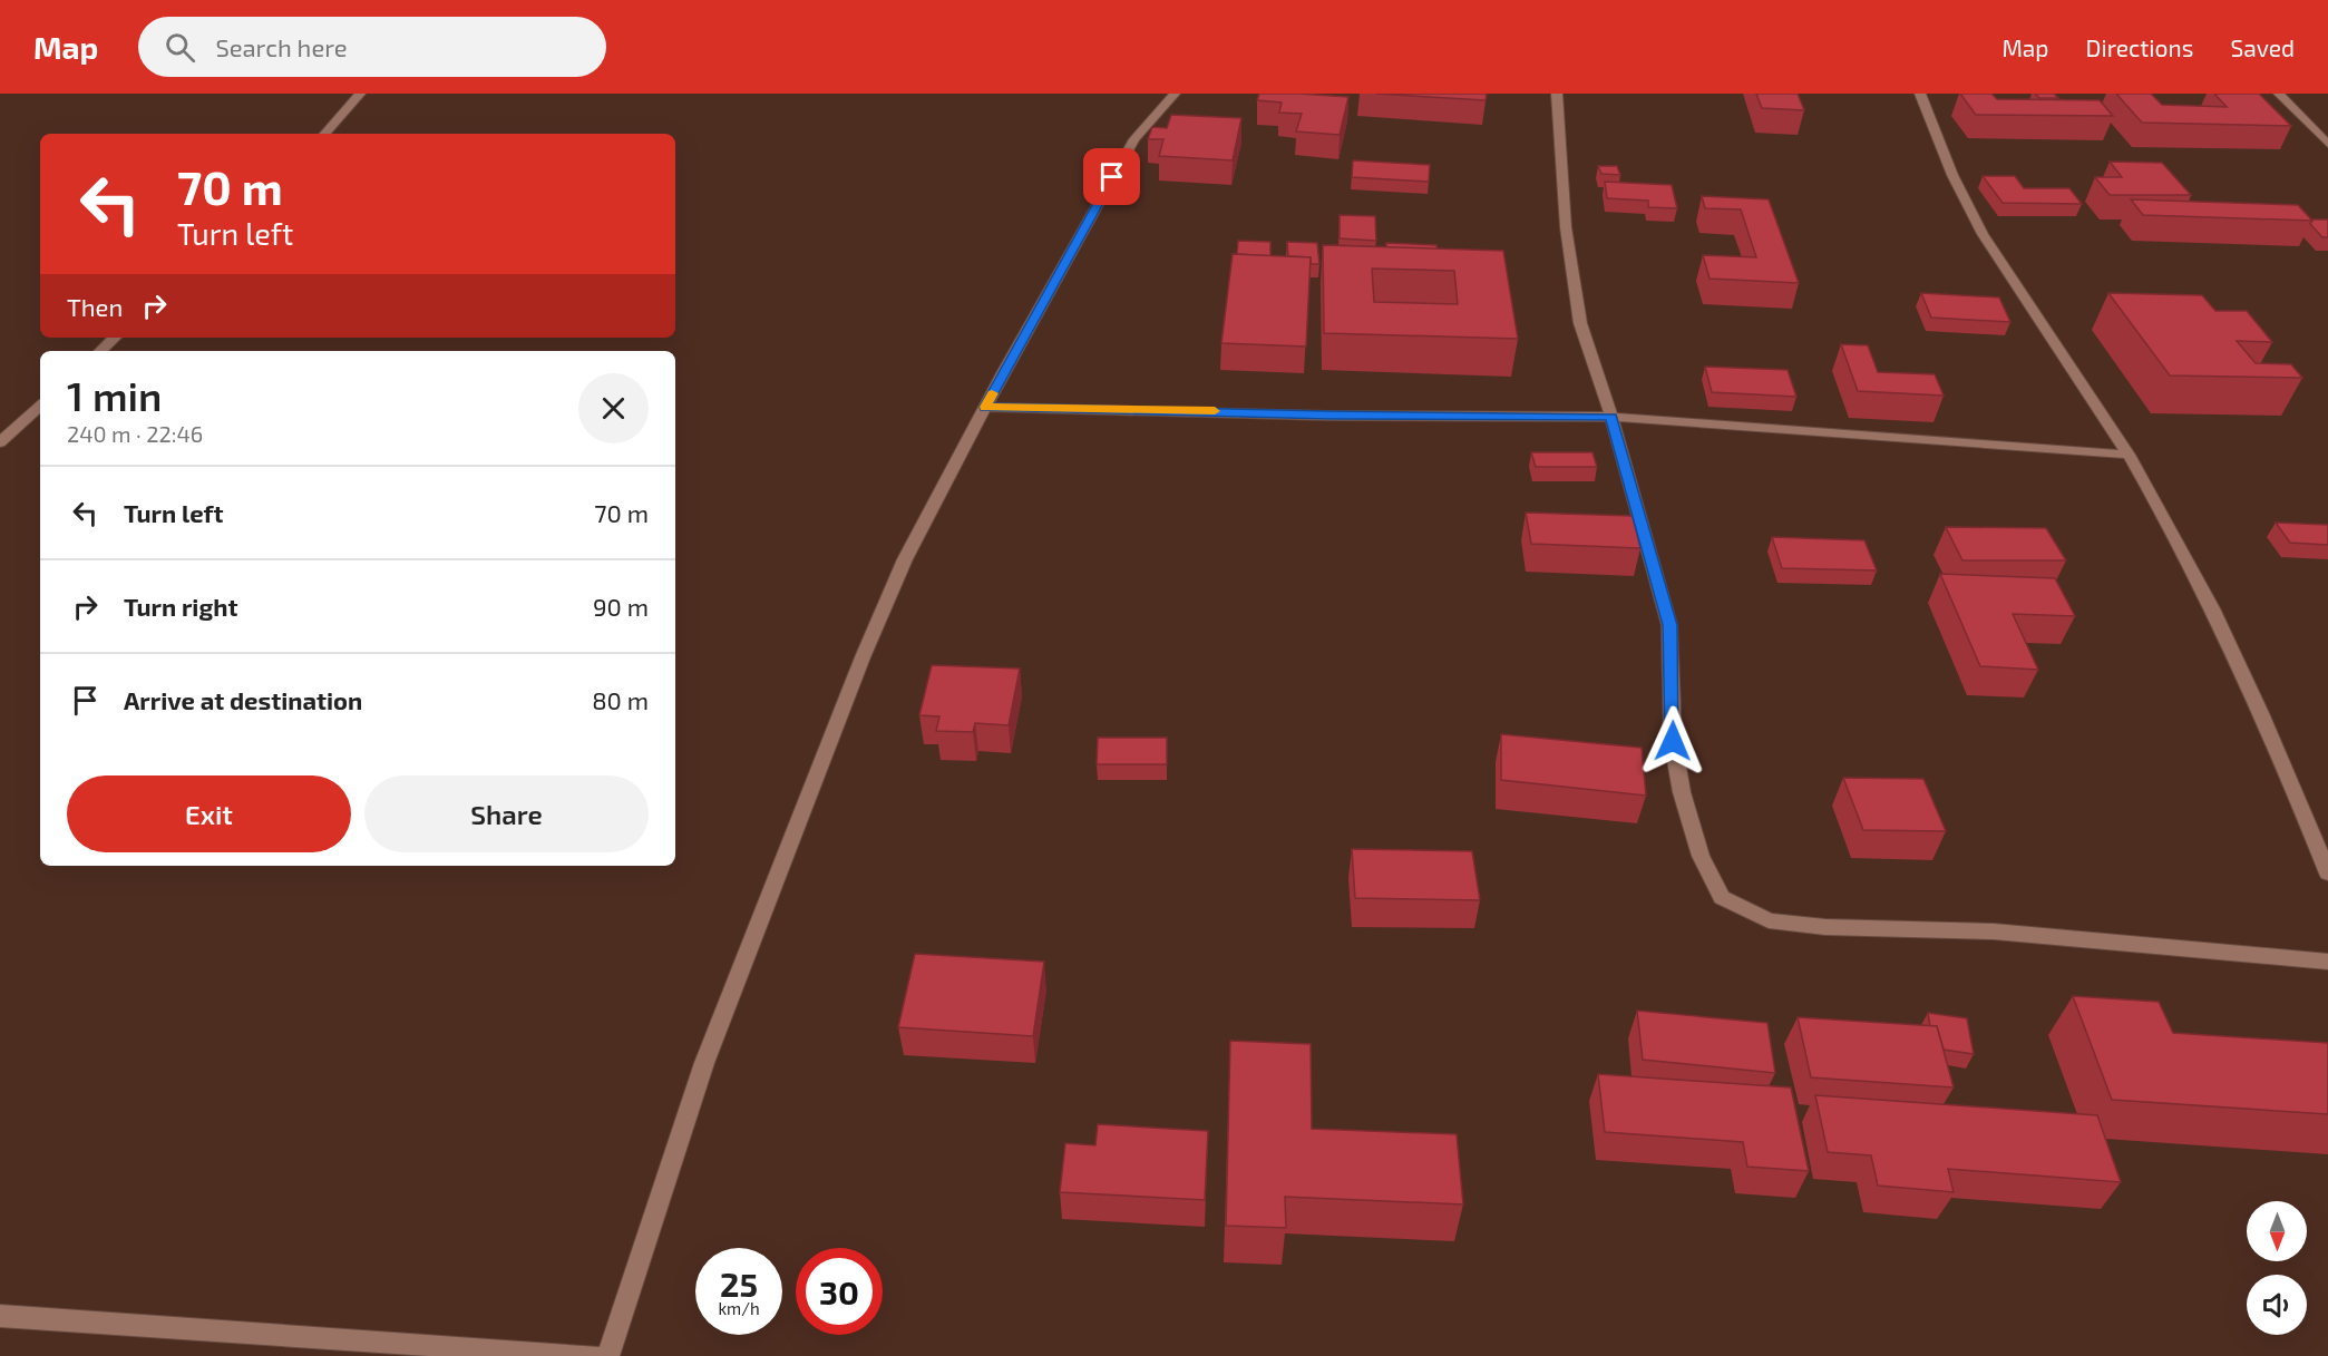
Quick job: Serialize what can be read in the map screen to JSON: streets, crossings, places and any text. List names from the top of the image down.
{
  "north": "bottom",
  "page": {
    "header": "Map",
    "search": "Search here",
    "nav": ["Map", "Directions", "Saved"],
    "turn": ["70 m", "Turn left"],
    "then": "Then",
    "heading": ["1 min", "240 m · 22:46"],
    "list": [
      {
        "name": "Turn left",
        "value": "70 m"
      },
      {
        "name": "Turn right",
        "value": "90 m"
      },
      {
        "name": "Arrive at destination",
        "value": "80 m"
      }
    ],
    "buttons": ["Exit", "Share"],
    "speed": "25 km/h",
    "limit": "30"
  }
}
